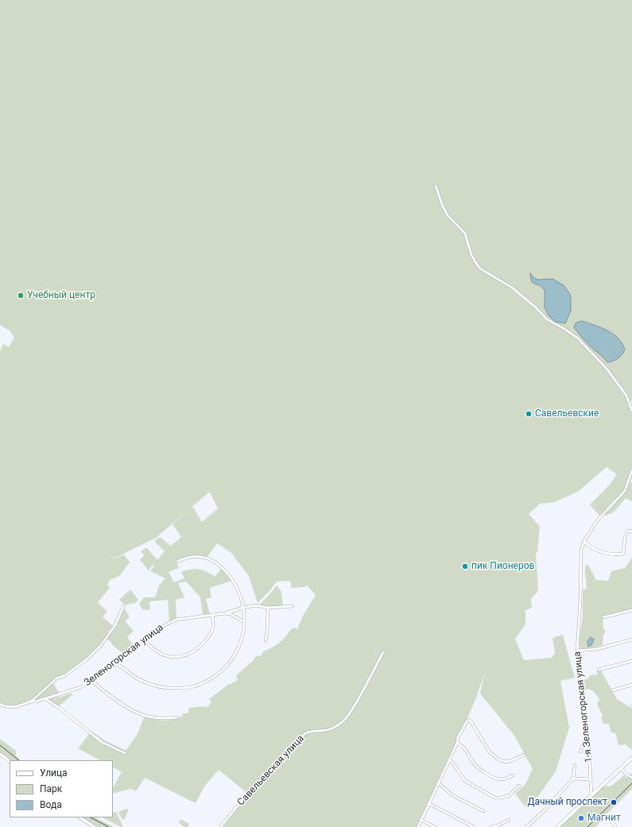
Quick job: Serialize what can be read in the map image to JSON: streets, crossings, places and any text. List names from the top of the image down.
{
  "streets": {
    "street": ["Зеленогорская улица", "1-я Зеленогорская улица", "Савельевская улица"]
  },
  "places": [
    "Учебный центр",
    "Савельевские",
    "пик Пионеров",
    "Дачный проспект",
    "Магнит"
  ],
  "legend": ["Улица", "Парк", "Вода"]
}
